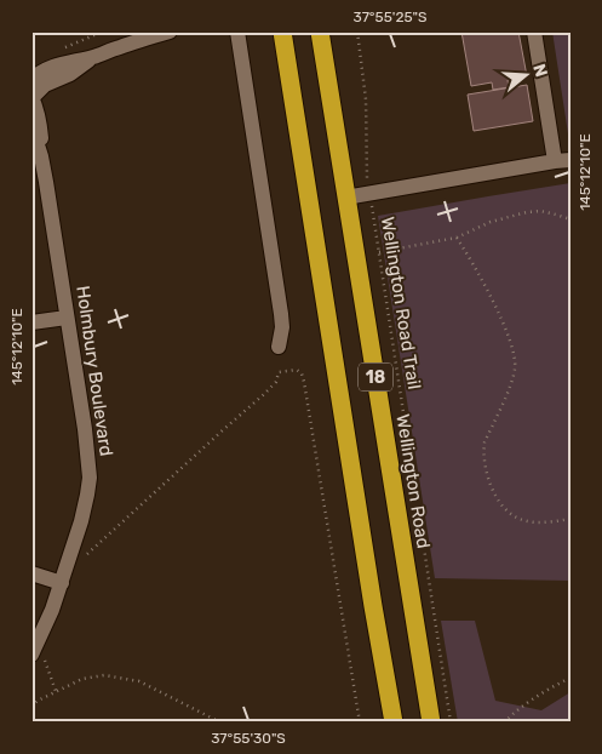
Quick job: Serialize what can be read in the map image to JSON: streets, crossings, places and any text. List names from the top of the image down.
{
  "streets": {
    "highway": ["18", "Wellington Road"],
    "street": ["Holmbury Boulevard"],
    "path": ["Wellington Road Trail"]
  },
  "north": "right",
  "coordinates": ["37°55'25\"S", "145°12'10\"E", "37°55'30\"S"]
}
